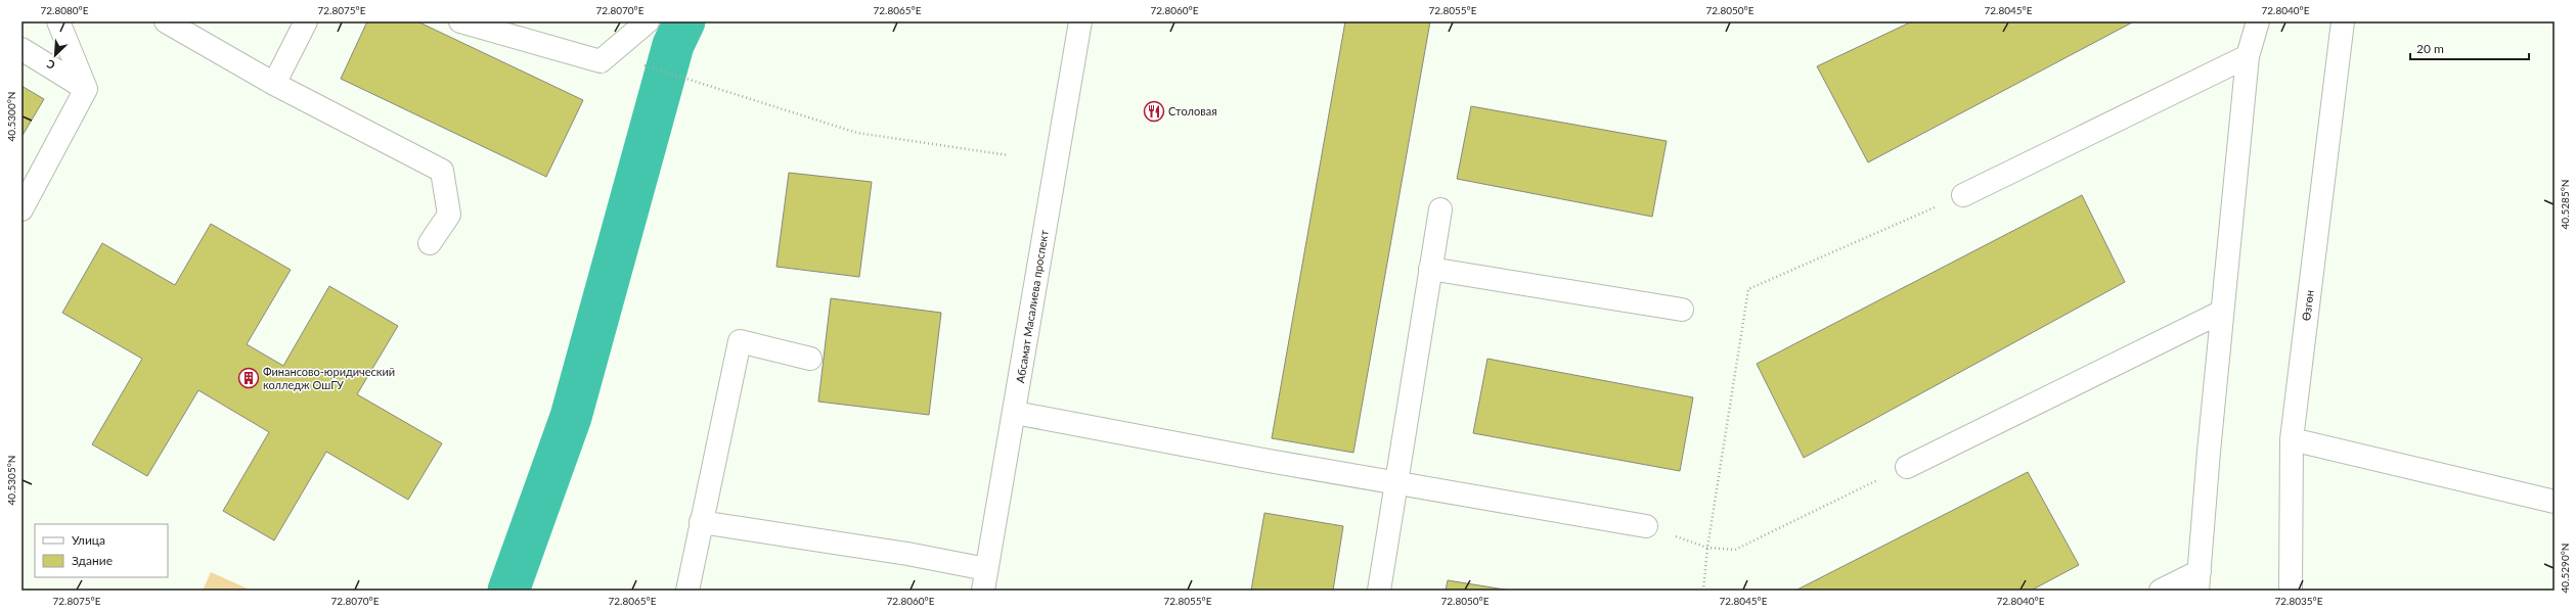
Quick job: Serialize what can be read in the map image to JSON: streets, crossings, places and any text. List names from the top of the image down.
{
  "streets": {
    "street": ["Өзгөн", "Абсамат Масалиева проспект"]
  },
  "places": {
    "restaurant": ["Столовая"],
    "building": ["Финансово-юридический колледж ОшГУ"]
  },
  "legend": ["Улица", "Здание"],
  "scale_bar": "20 m",
  "north": "bottom left",
  "coordinates": [
    "72.8080°E",
    "72.8075°E",
    "72.8070°E",
    "72.8065°E",
    "72.8060°E",
    "72.8055°E",
    "72.8050°E",
    "72.8045°E",
    "72.8040°E",
    "40.5300°N",
    "40.5285°N",
    "40.5305°N",
    "40.5290°N",
    "72.8035°E"
  ]
}
